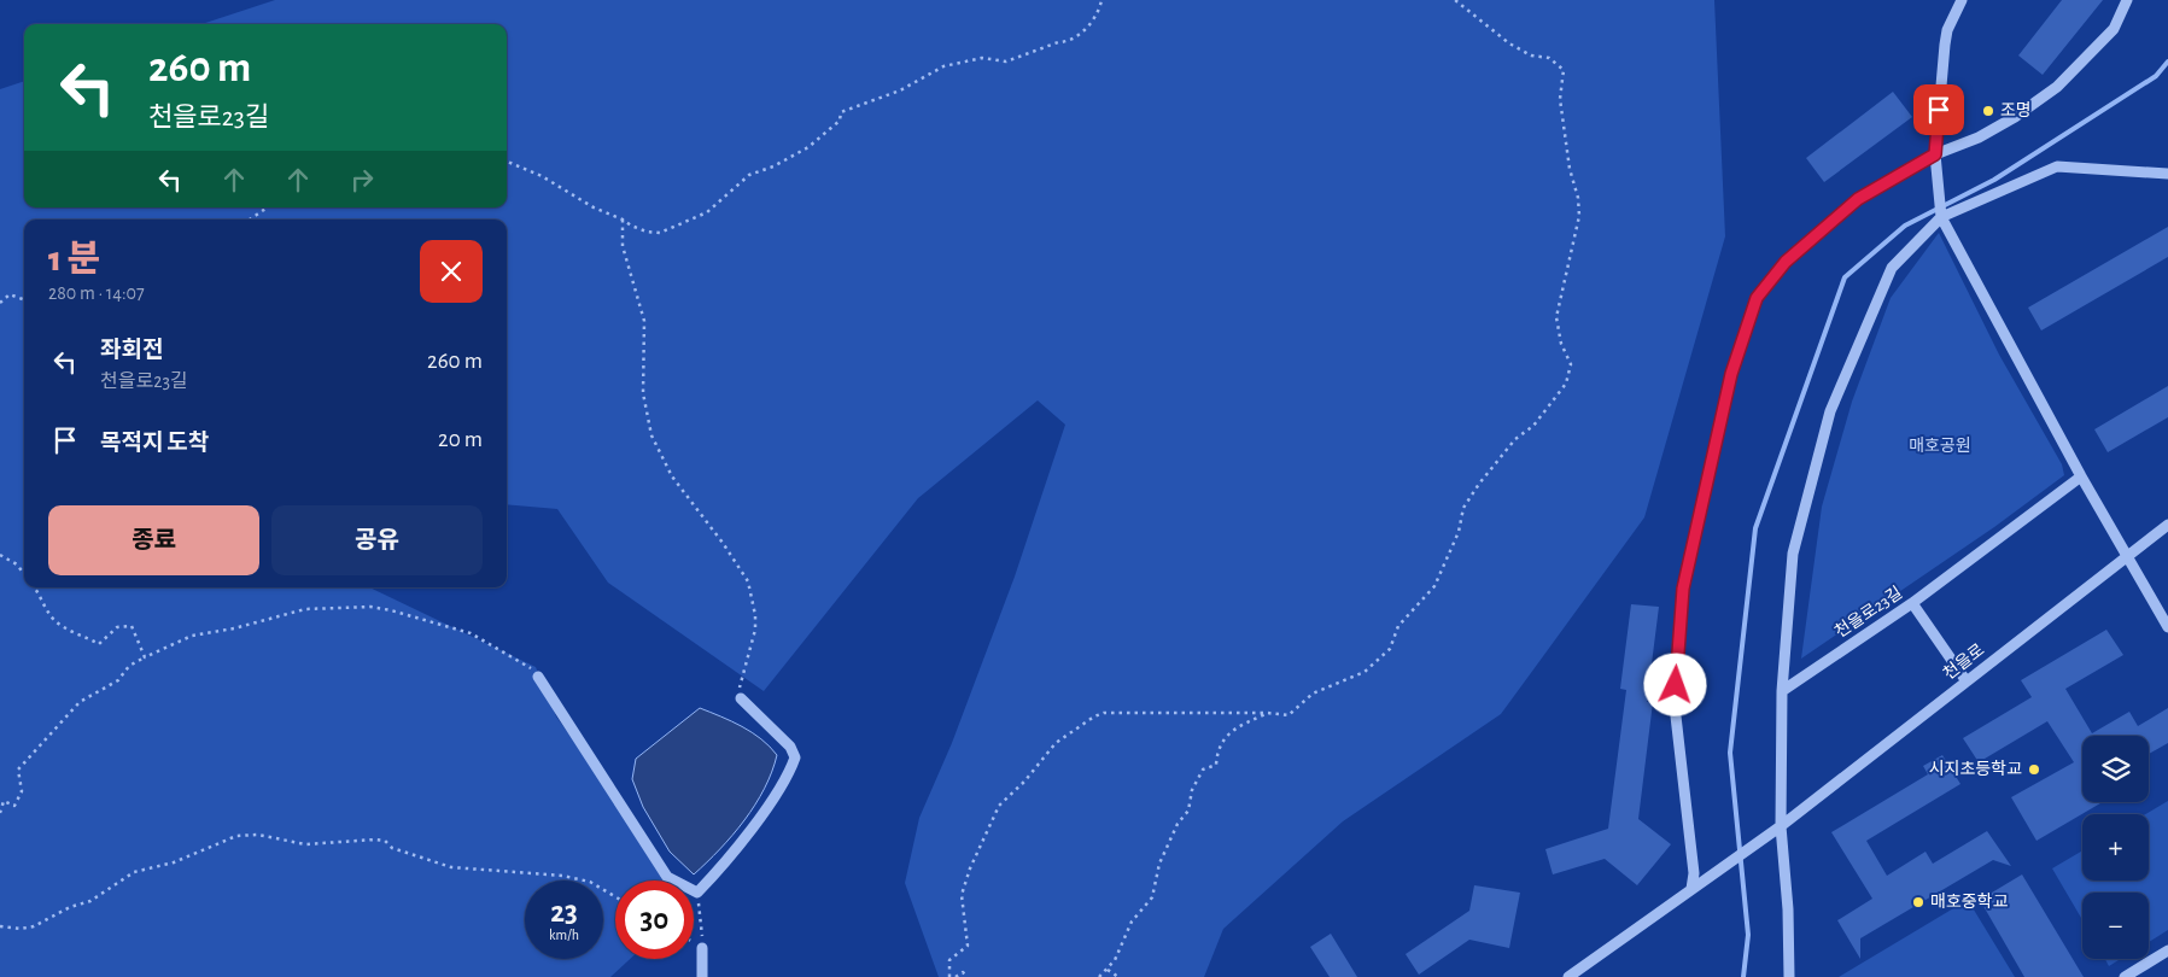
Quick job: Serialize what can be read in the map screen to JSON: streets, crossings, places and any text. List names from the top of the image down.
{
  "streets": {
    "street": ["천을로23길", "천을로"]
  },
  "parks": ["매호공원"],
  "places": ["조명", "시지초등학교", "매호중학교"],
  "page": {
    "turn": ["260 m", "천을로23길"],
    "heading": ["1 분", "280 m · 14:07"],
    "list": [
      {
        "name": "좌회전",
        "note": "천을로23길",
        "value": "260 m"
      },
      {
        "name": "목적지 도착",
        "value": "20 m"
      }
    ],
    "buttons": ["종료", "공유"],
    "map_buttons": ["+", "−"],
    "speed": "23 km/h",
    "limit": "30"
  }
}
